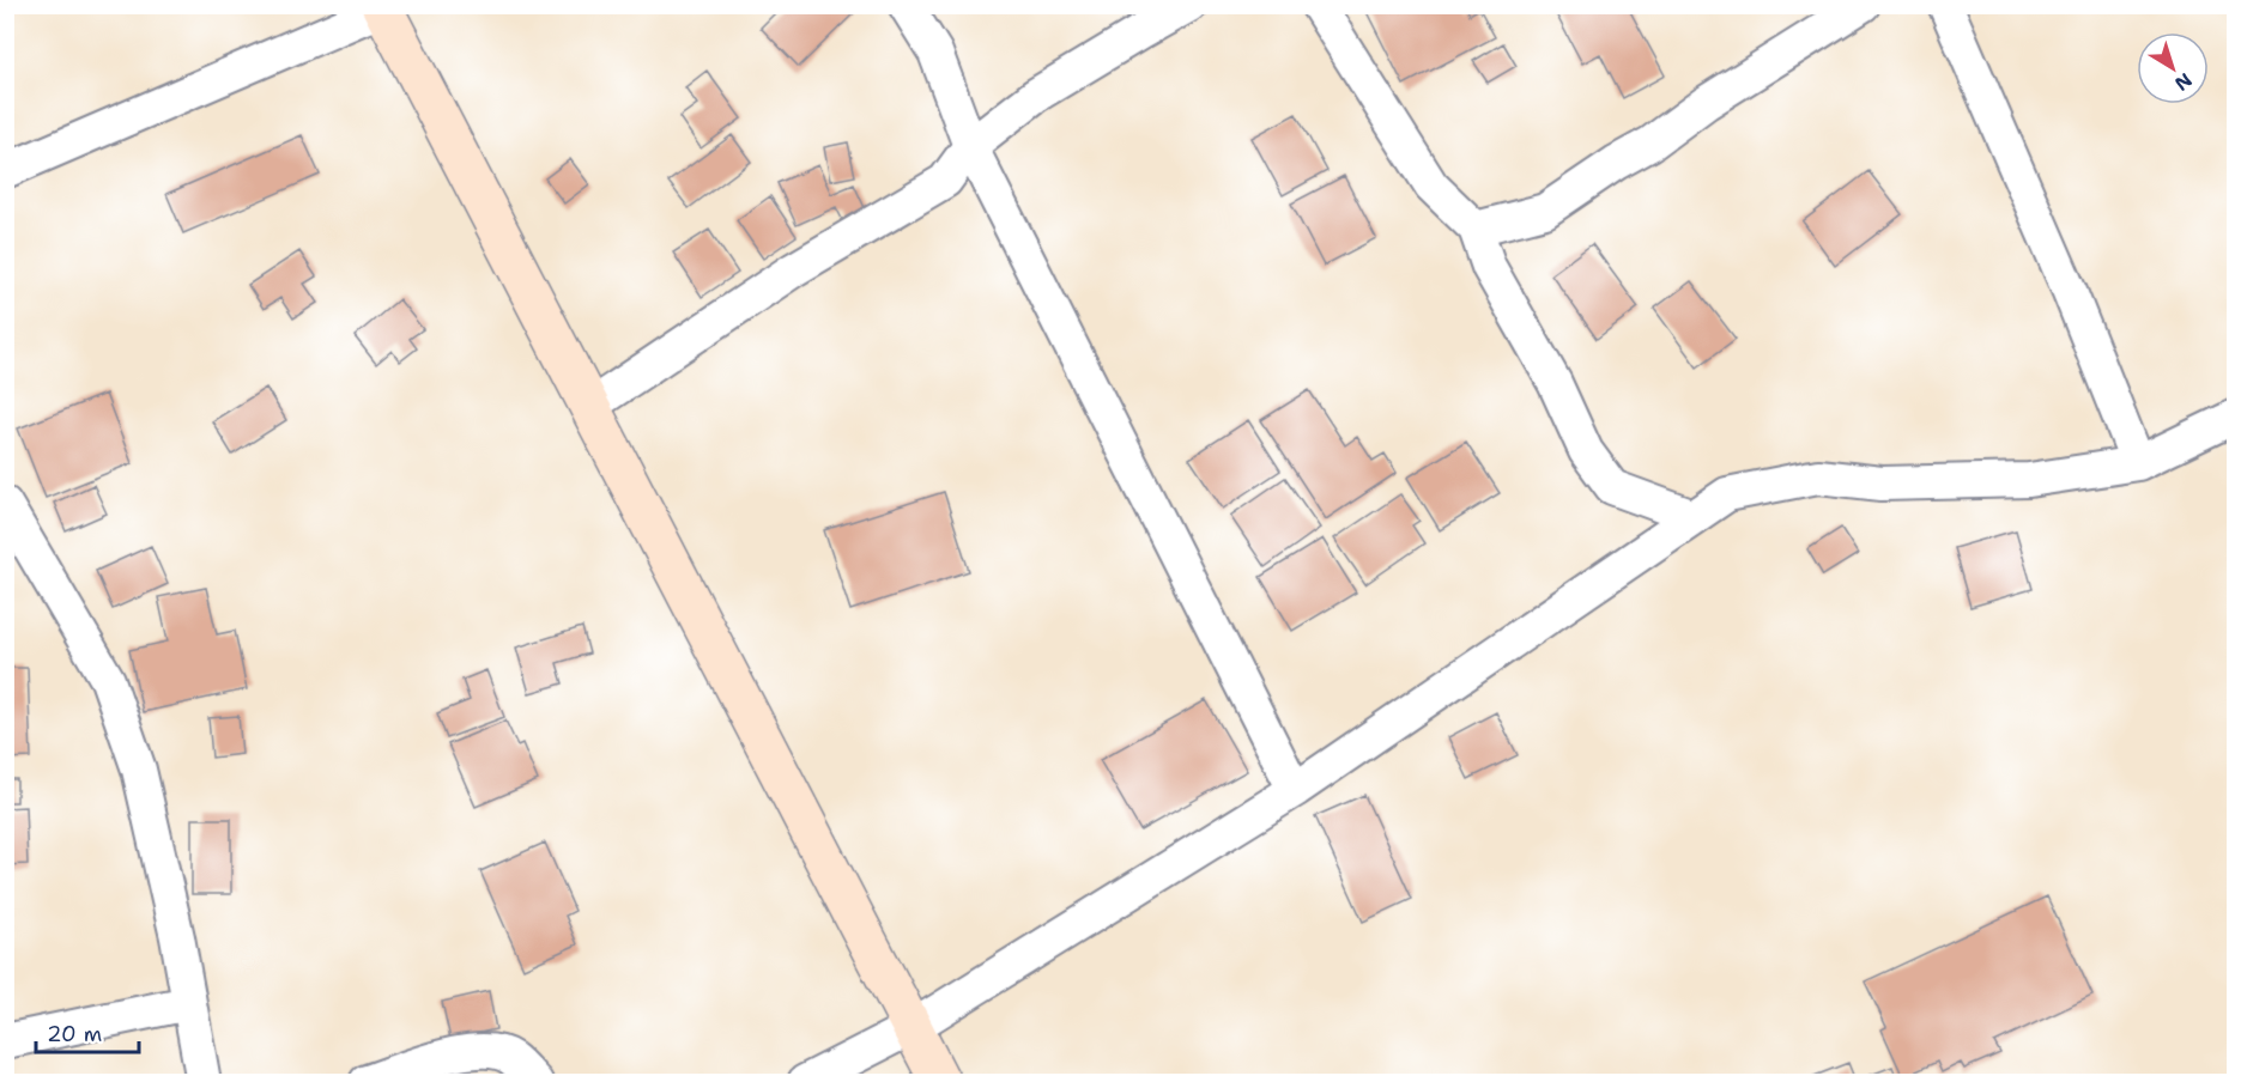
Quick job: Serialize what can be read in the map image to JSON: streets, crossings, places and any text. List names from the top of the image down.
{
  "scale_bar": "20 m",
  "north": "bottom right"
}
